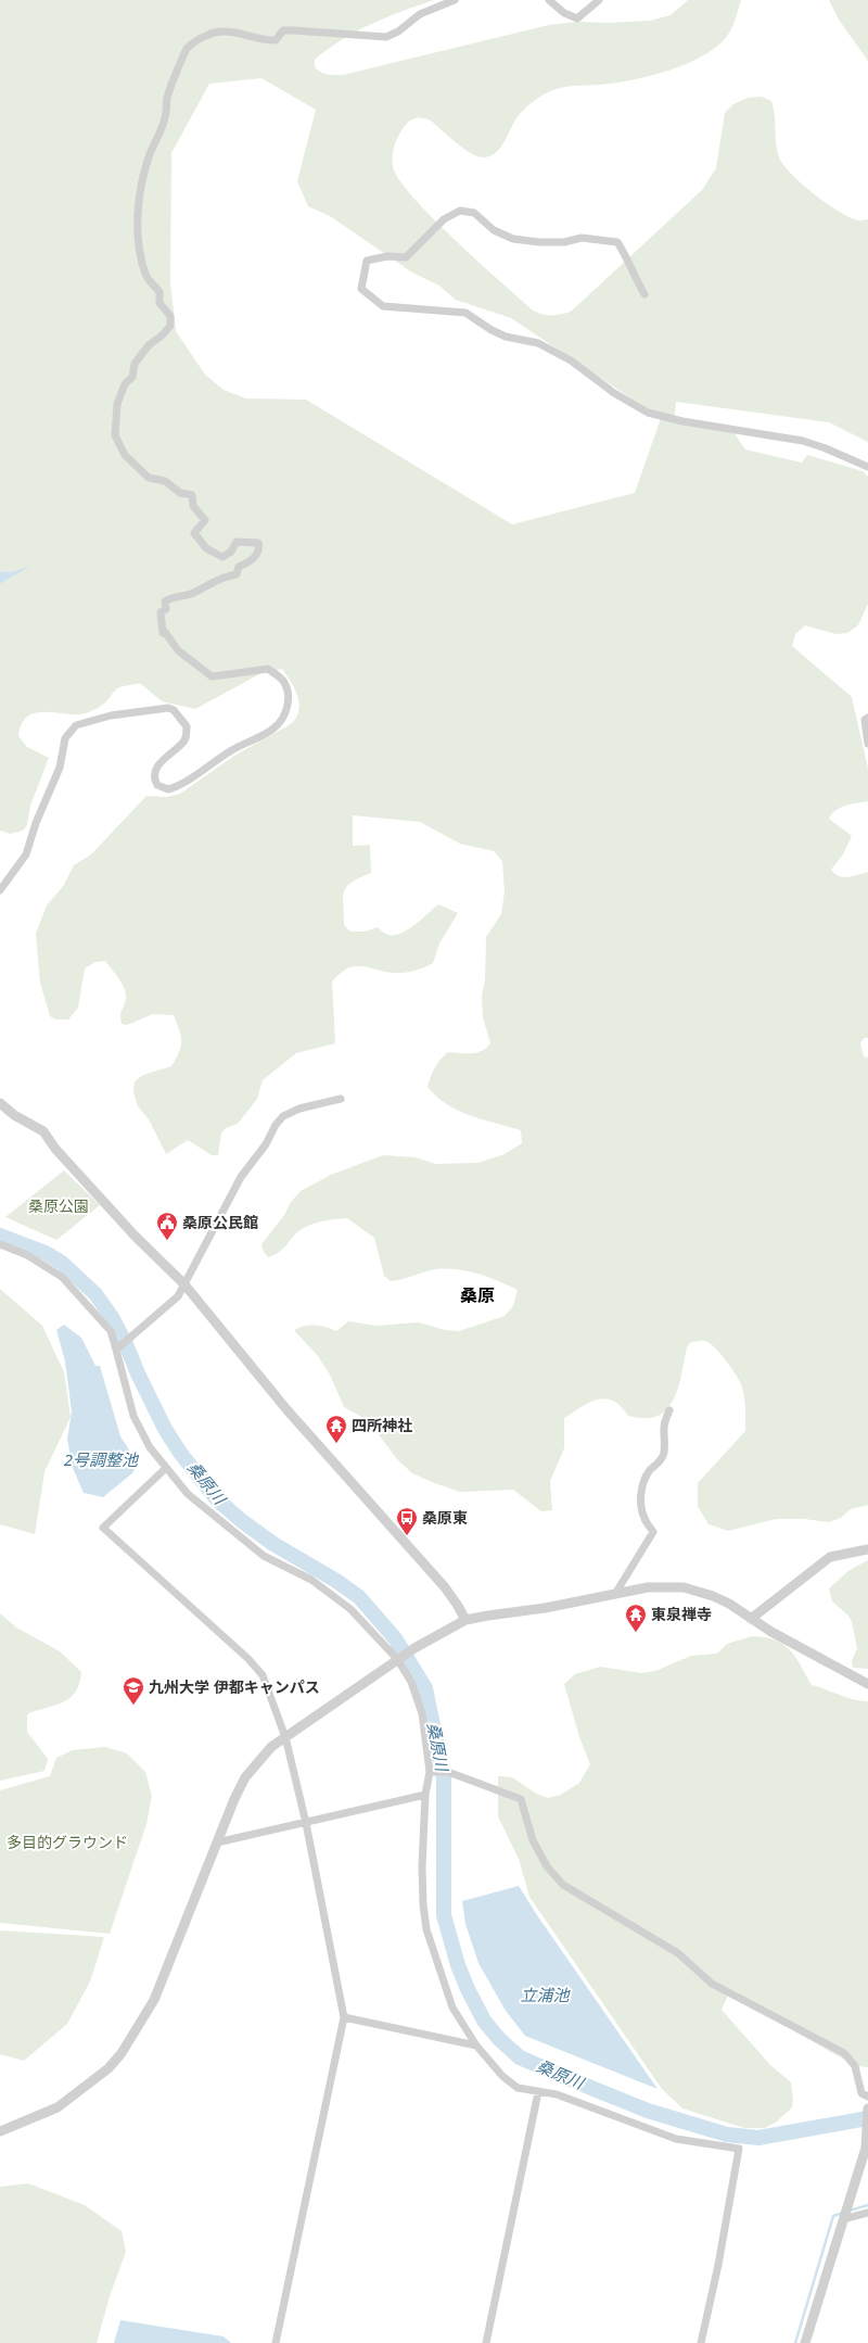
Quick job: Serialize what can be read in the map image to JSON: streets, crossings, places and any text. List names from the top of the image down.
{
  "districts": ["桑原"],
  "water": ["2号調整池", "桑原川", "立浦池"],
  "parks": ["桑原公園", "多目的グラウンド"],
  "places": {
    "public building": ["桑原公民館"],
    "temple": ["四所神社", "東泉禅寺"],
    "bus stop": ["桑原東"],
    "school or university": ["九州大学 伊都キャンパス"]
  }
}
